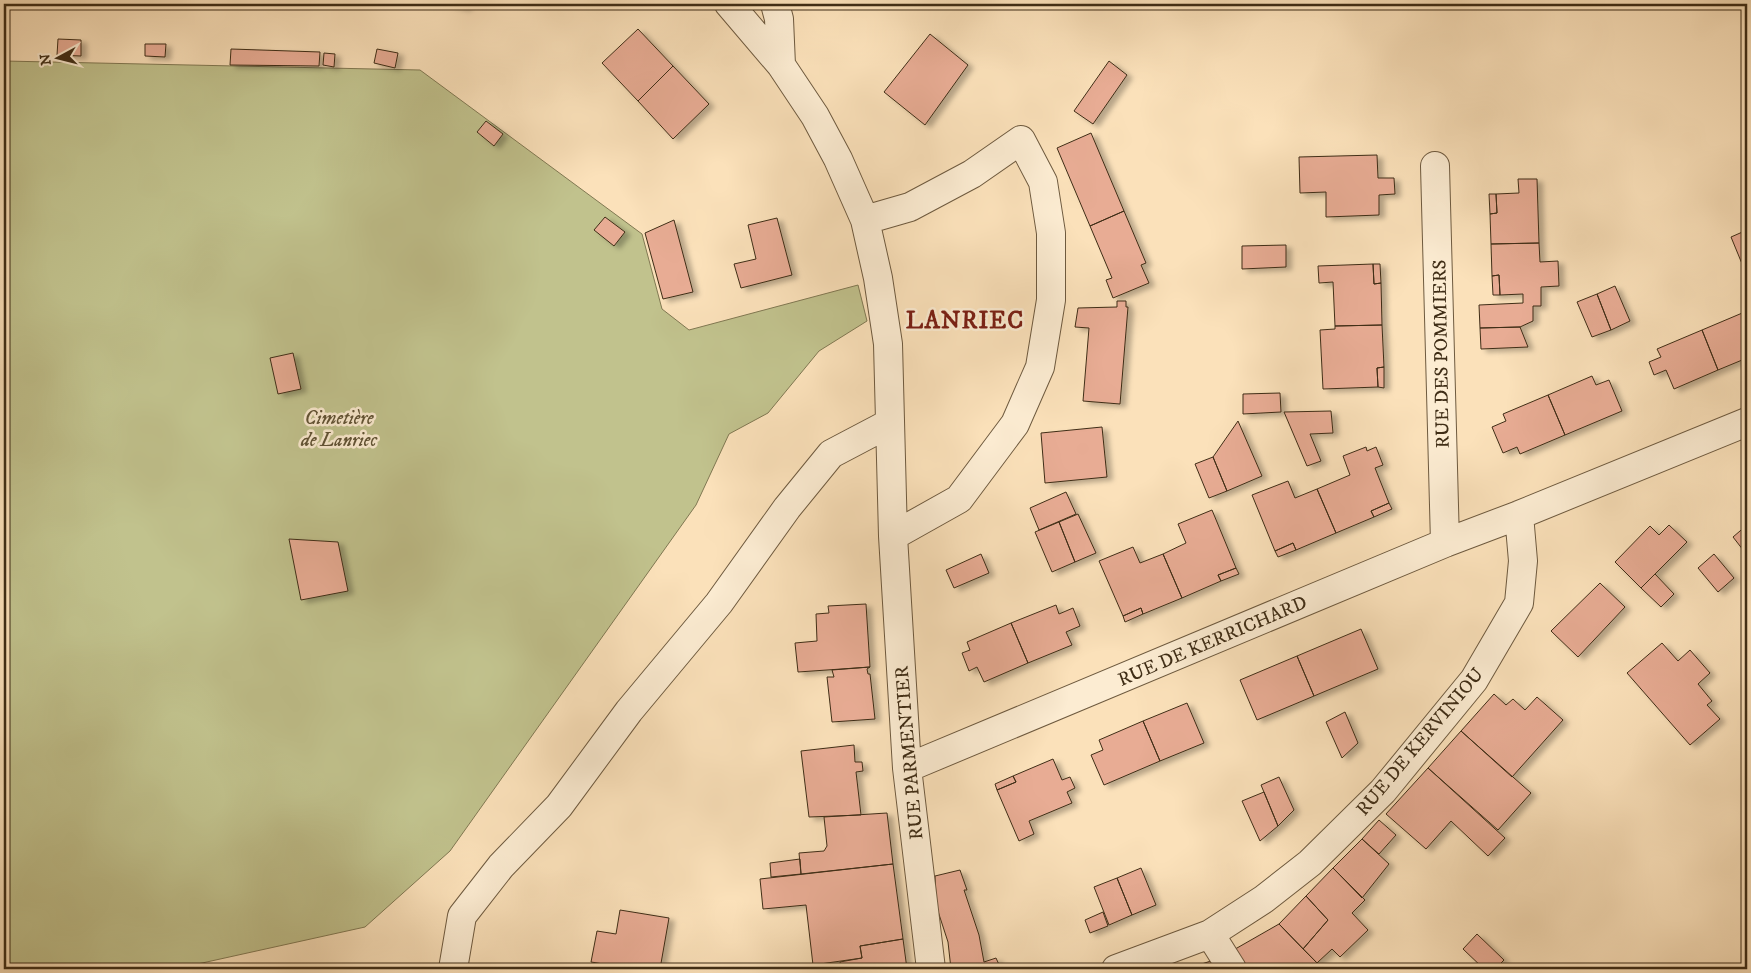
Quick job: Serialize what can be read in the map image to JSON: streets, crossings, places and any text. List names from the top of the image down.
{
  "streets": {
    "street": [
      "RUE DES POMMIERS",
      "RUE DE KERRICHARD",
      "RUE DE KERVINIOU",
      "RUE PARMENTIER"
    ]
  },
  "crossings": [
    ["RUE DES POMMIERS", "RUE DE KERRICHARD"],
    ["RUE DE KERRICHARD", "RUE DE KERVINIOU"],
    ["RUE DE KERRICHARD", "RUE PARMENTIER"]
  ],
  "districts": ["LANRIEC"],
  "parks": ["Cimetière de Lanriec"],
  "north": "left"
}
